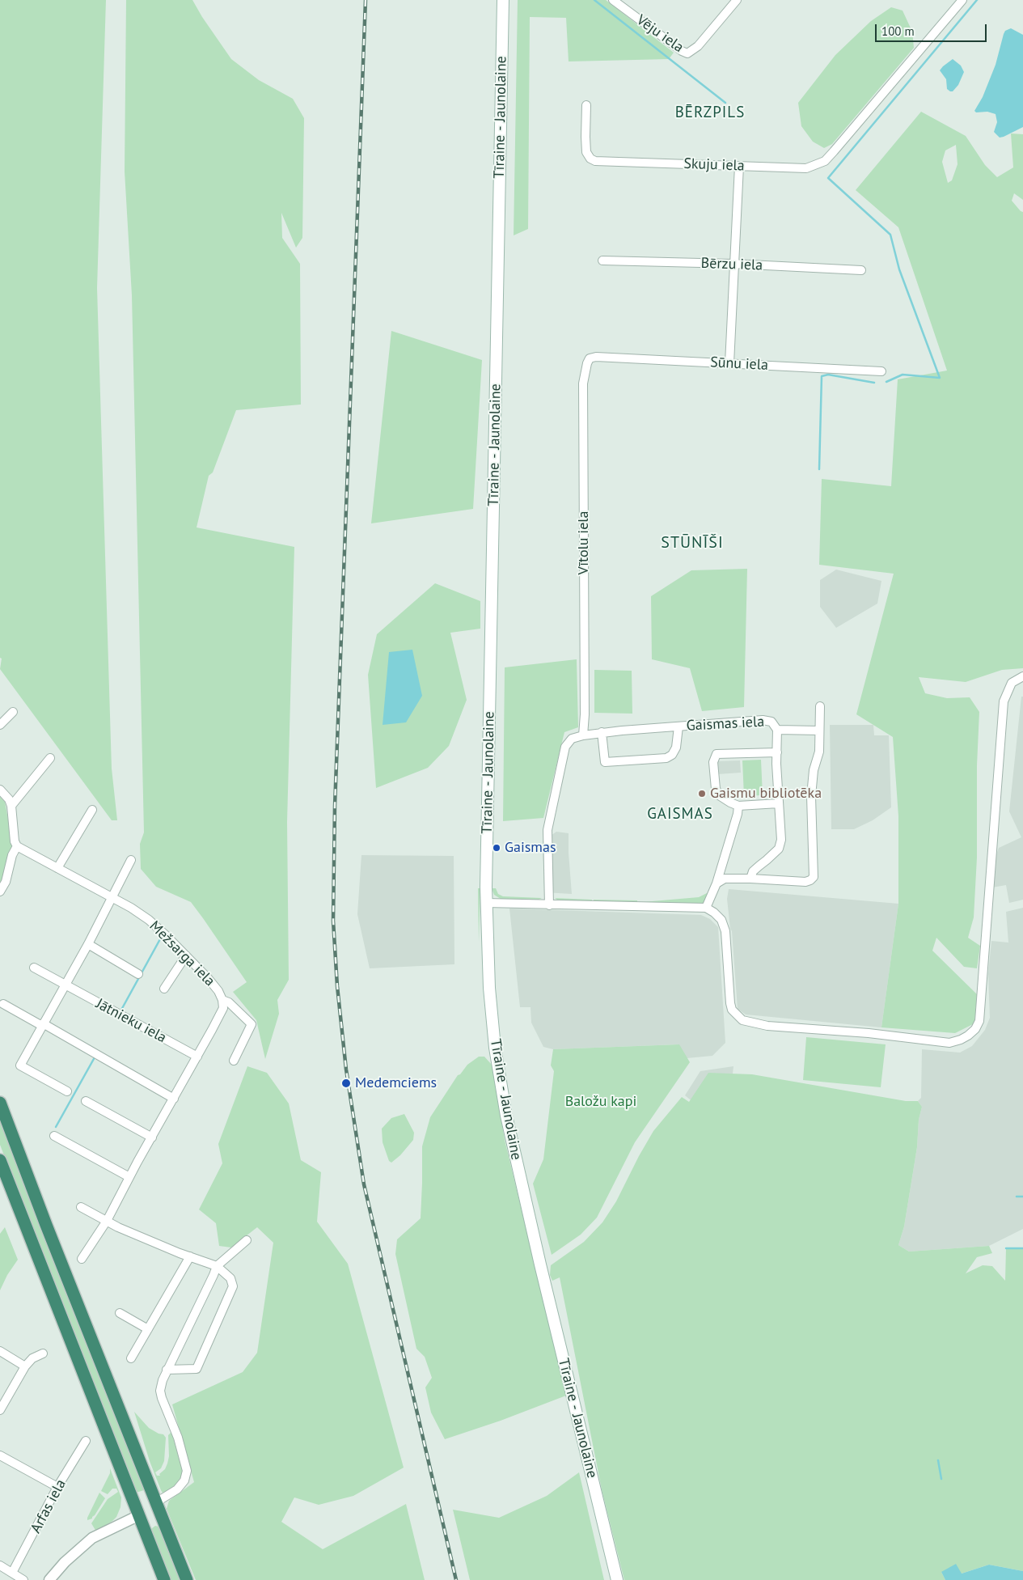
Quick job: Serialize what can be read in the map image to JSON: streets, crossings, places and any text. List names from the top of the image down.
{
  "streets": {
    "main road": ["Tīraine - Jaunolaine"],
    "street": [
      "Vēju iela",
      "Skuju iela",
      "Bērzu iela",
      "Sūnu iela",
      "Vītolu iela",
      "Gaismas iela",
      "Mežsarga iela",
      "Jātnieku iela",
      "Arfas iela"
    ]
  },
  "crossings": [
    ["Sūnu iela", "Vītolu iela"],
    ["Vītolu iela", "Gaismas iela"],
    ["Mežsarga iela", "Jātnieku iela"]
  ],
  "districts": ["BĒRZPILS", "STŪNĪŠI", "GAISMAS"],
  "parks": ["Baložu kapi"],
  "places": ["Gaismu bibliotēka", "Gaismas", "Medemciems"],
  "scale_bar": "100 m"
}
